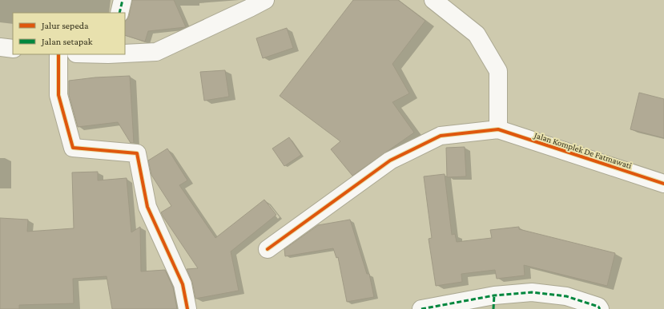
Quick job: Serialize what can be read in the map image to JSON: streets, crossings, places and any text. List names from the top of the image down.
{
  "streets": {
    "street": ["Jalan Komplek De Fatmawati"]
  },
  "legend": ["Jalur sepeda", "Jalan setapak"]
}
